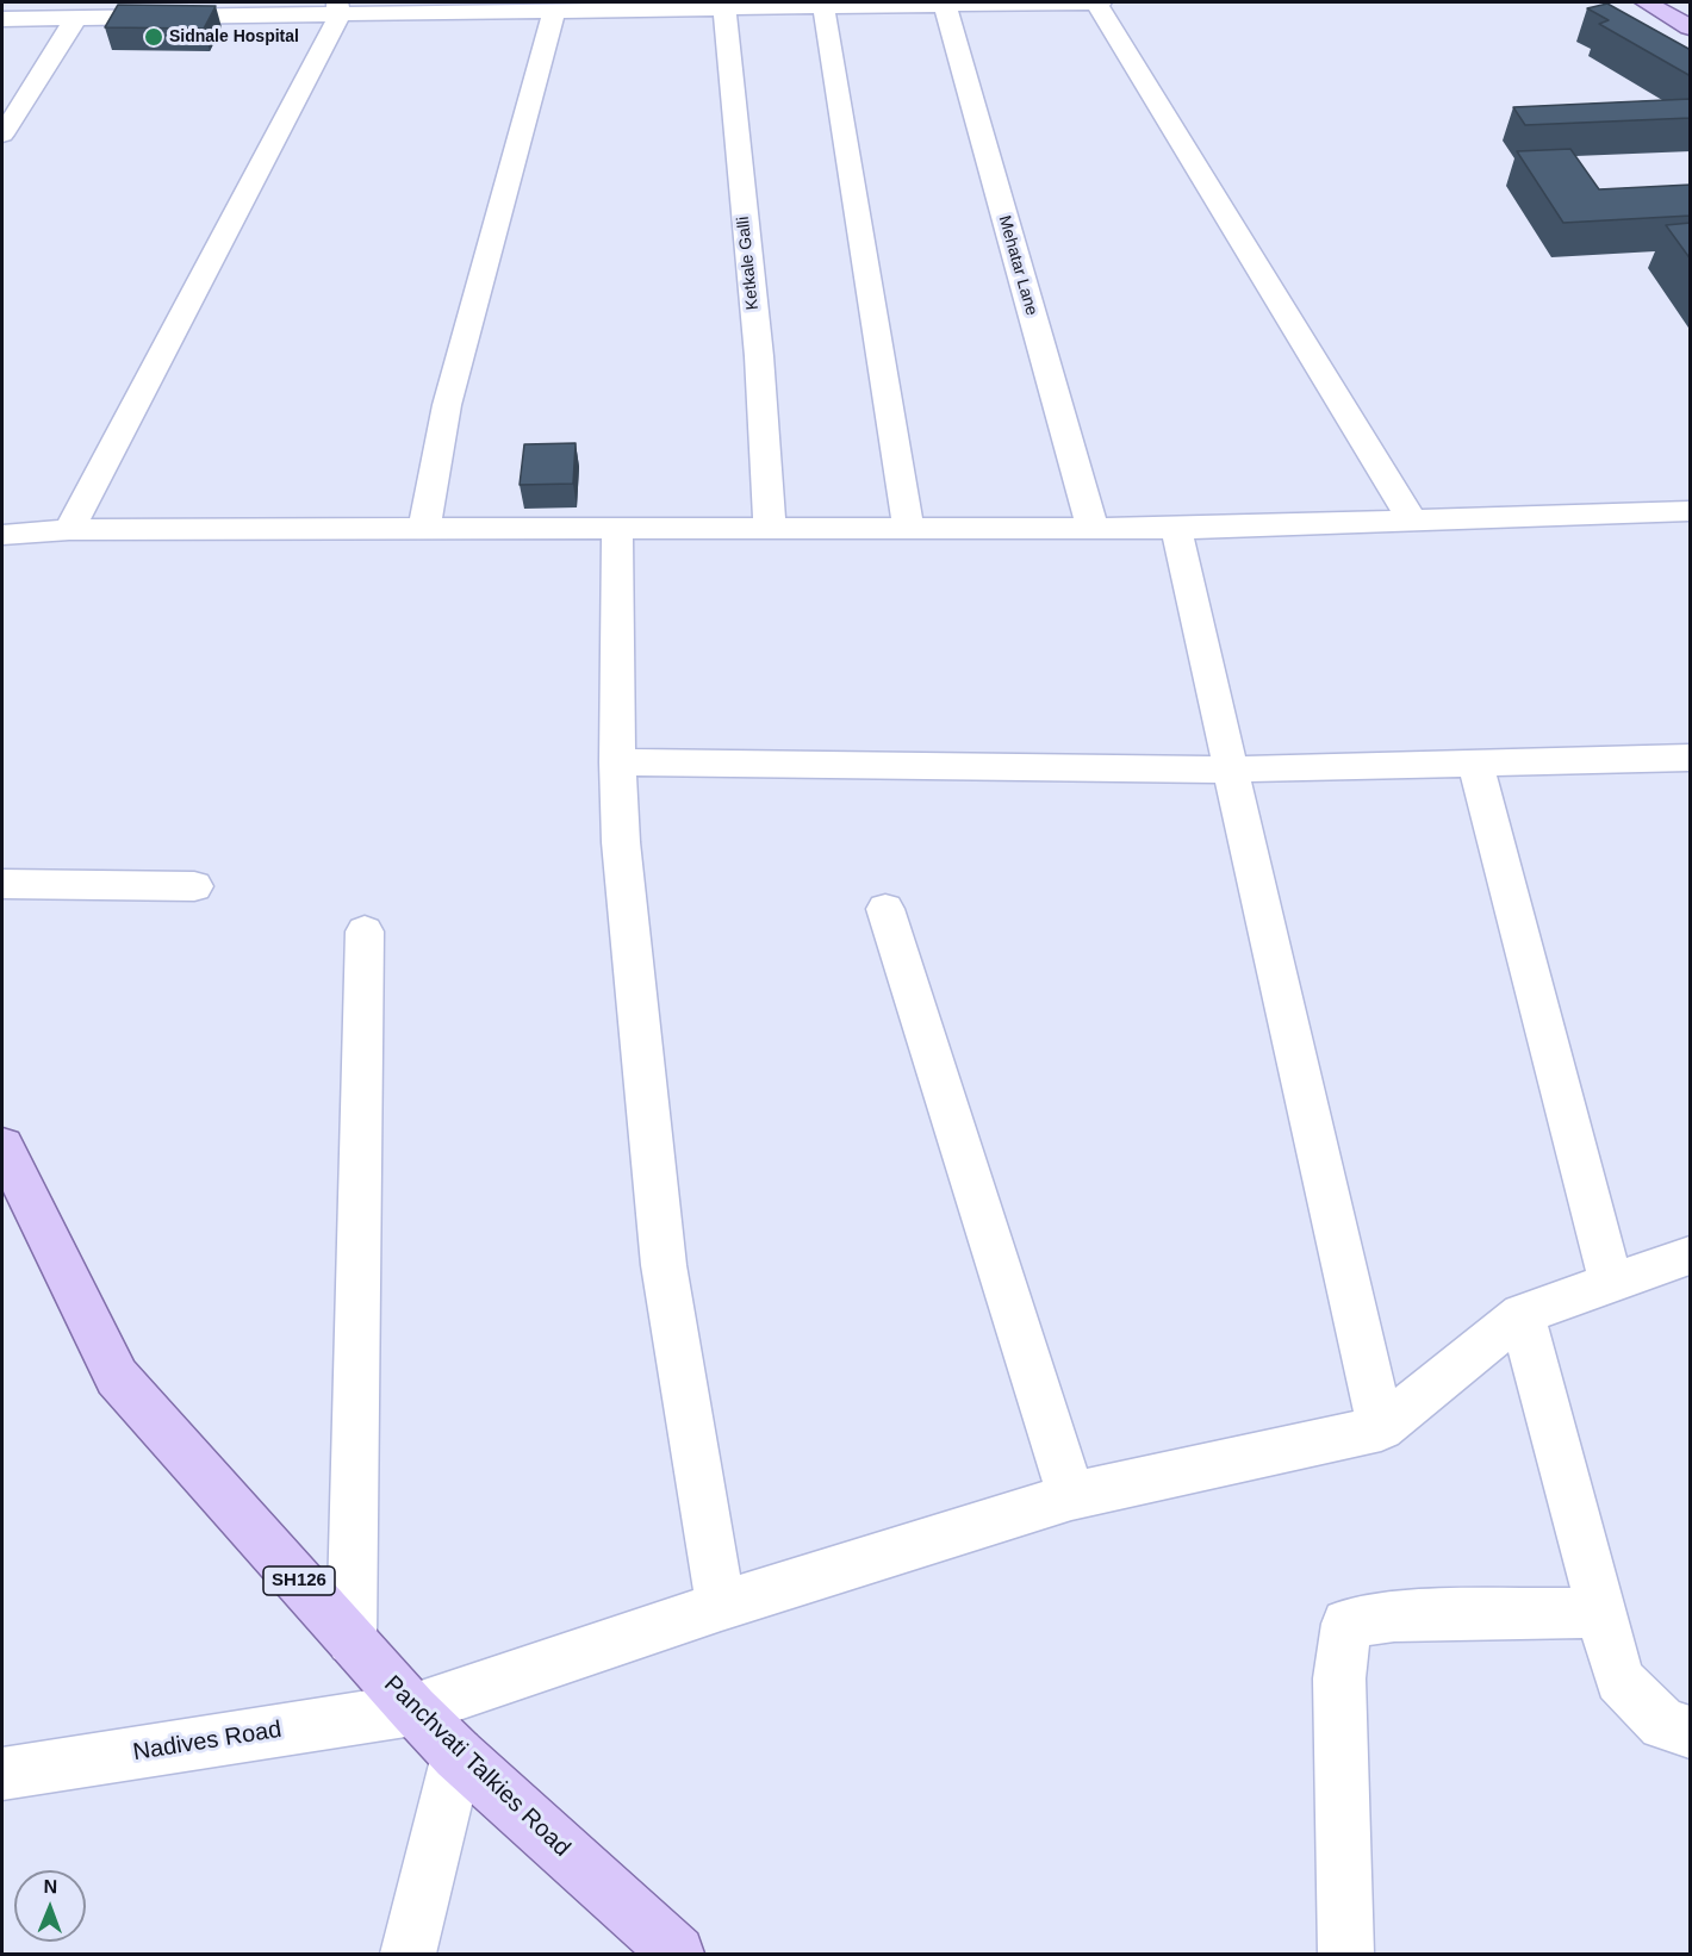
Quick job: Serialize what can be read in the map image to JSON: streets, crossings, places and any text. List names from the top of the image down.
{
  "streets": {
    "main road": ["SH126", "Panchvati Talkies Road"],
    "street": ["Ketkale Galli", "Mehatar Lane", "Nadives Road"]
  },
  "crossings": [
    ["Nadives Road", "Panchvati Talkies Road"]
  ],
  "places": ["Sidnale Hospital"],
  "north": "top"
}
